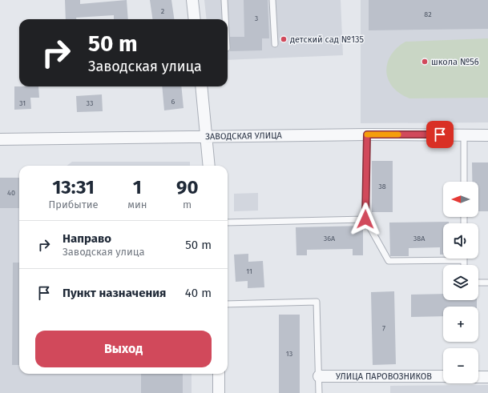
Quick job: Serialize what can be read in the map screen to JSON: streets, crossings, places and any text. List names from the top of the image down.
{
  "streets": {
    "street": ["ЗАВОДСКАЯ УЛИЦА", "УЛИЦА ПАРОВОЗНИКОВ"]
  },
  "places": ["детский сад №135", "школа №56"],
  "house_numbers": [
    "2",
    "82",
    "3",
    "6",
    "31",
    "33",
    "38",
    "40",
    "36А",
    "38А",
    "11",
    "7",
    "13"
  ],
  "north": "left",
  "page": {
    "turn": ["50 m", "Заводская улица"],
    "eta": [
      "13:31",
      "Прибытие",
      "1",
      "мин",
      "90",
      "m"
    ],
    "map_buttons": ["+", "−"],
    "list": [
      {
        "name": "Направо",
        "note": "Заводская улица",
        "value": "50 m"
      },
      {
        "name": "Пункт назначения",
        "value": "40 m"
      }
    ],
    "buttons": "Выход"
  }
}
